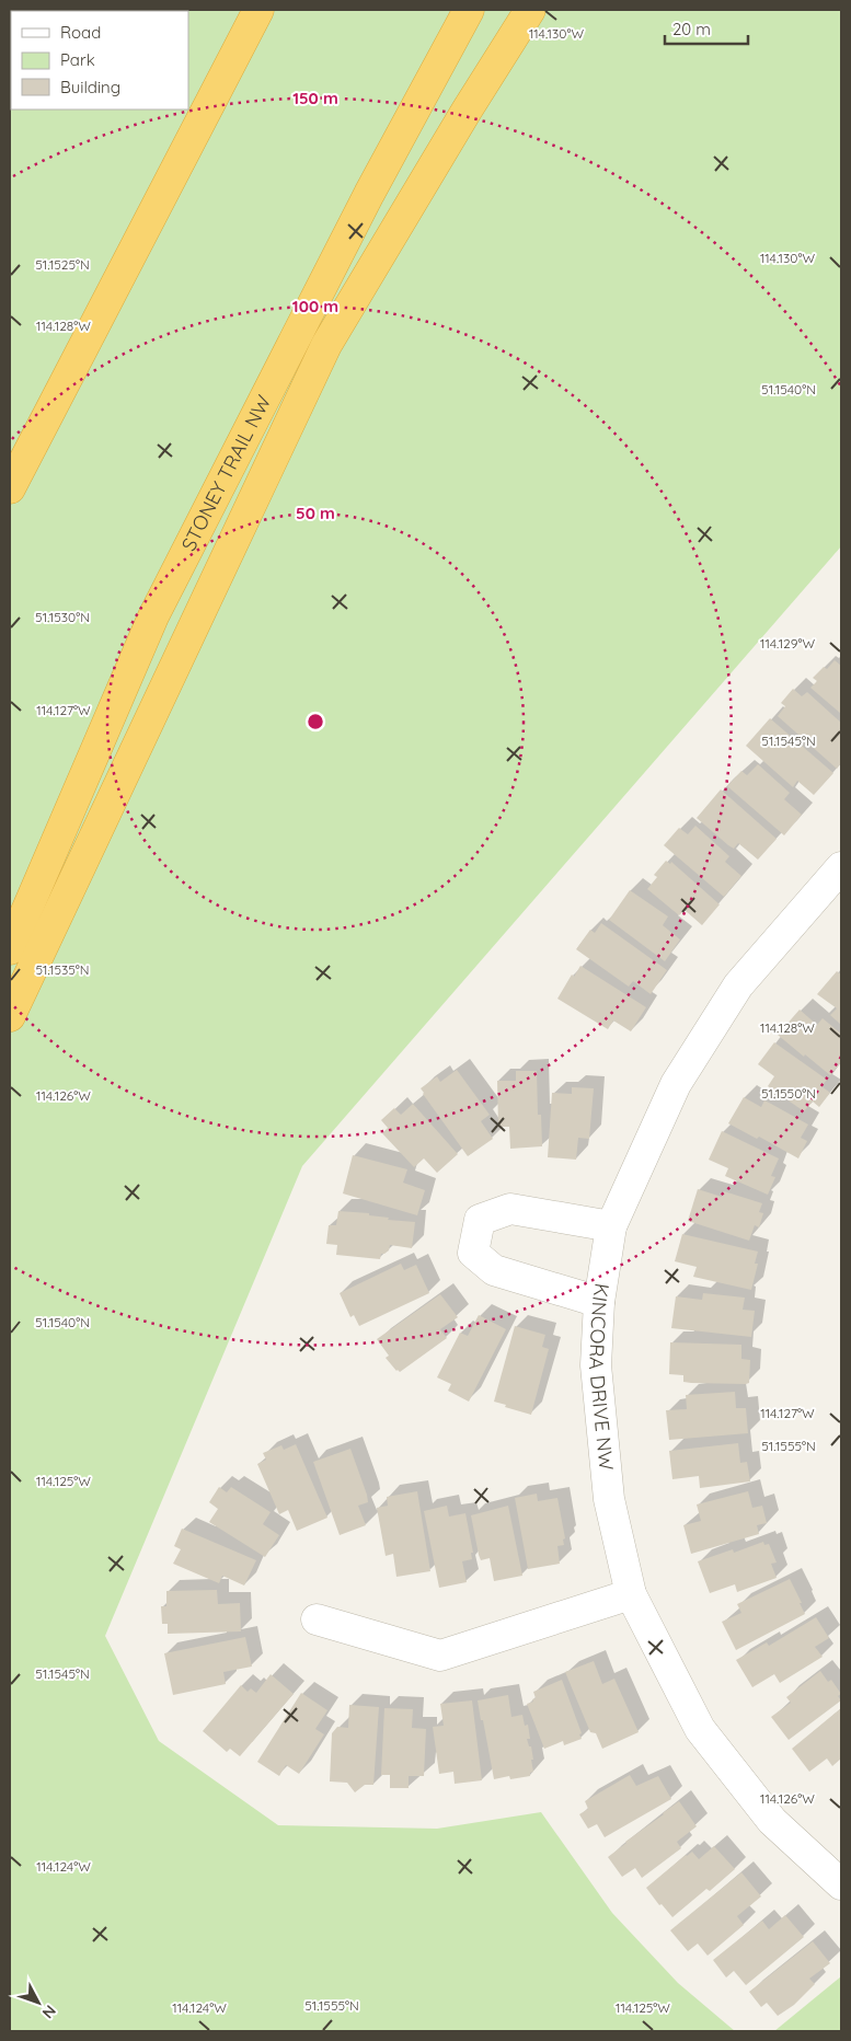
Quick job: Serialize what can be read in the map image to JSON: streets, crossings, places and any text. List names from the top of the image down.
{
  "streets": {
    "highway": ["STONEY TRAIL NW"],
    "street": ["KINCORA DRIVE NW"]
  },
  "legend": ["Road", "Park", "Building"],
  "scale_bar": "20 m",
  "north": "bottom right",
  "coordinates": [
    "114.130°W",
    "51.1525°N",
    "114.128°W",
    "51.1540°N",
    "51.1530°N",
    "114.129°W",
    "114.127°W",
    "51.1545°N",
    "51.1535°N",
    "51.1550°N",
    "114.126°W",
    "51.1555°N",
    "114.125°W",
    "114.124°W"
  ],
  "rings": ["150 m", "100 m", "50 m"]
}
